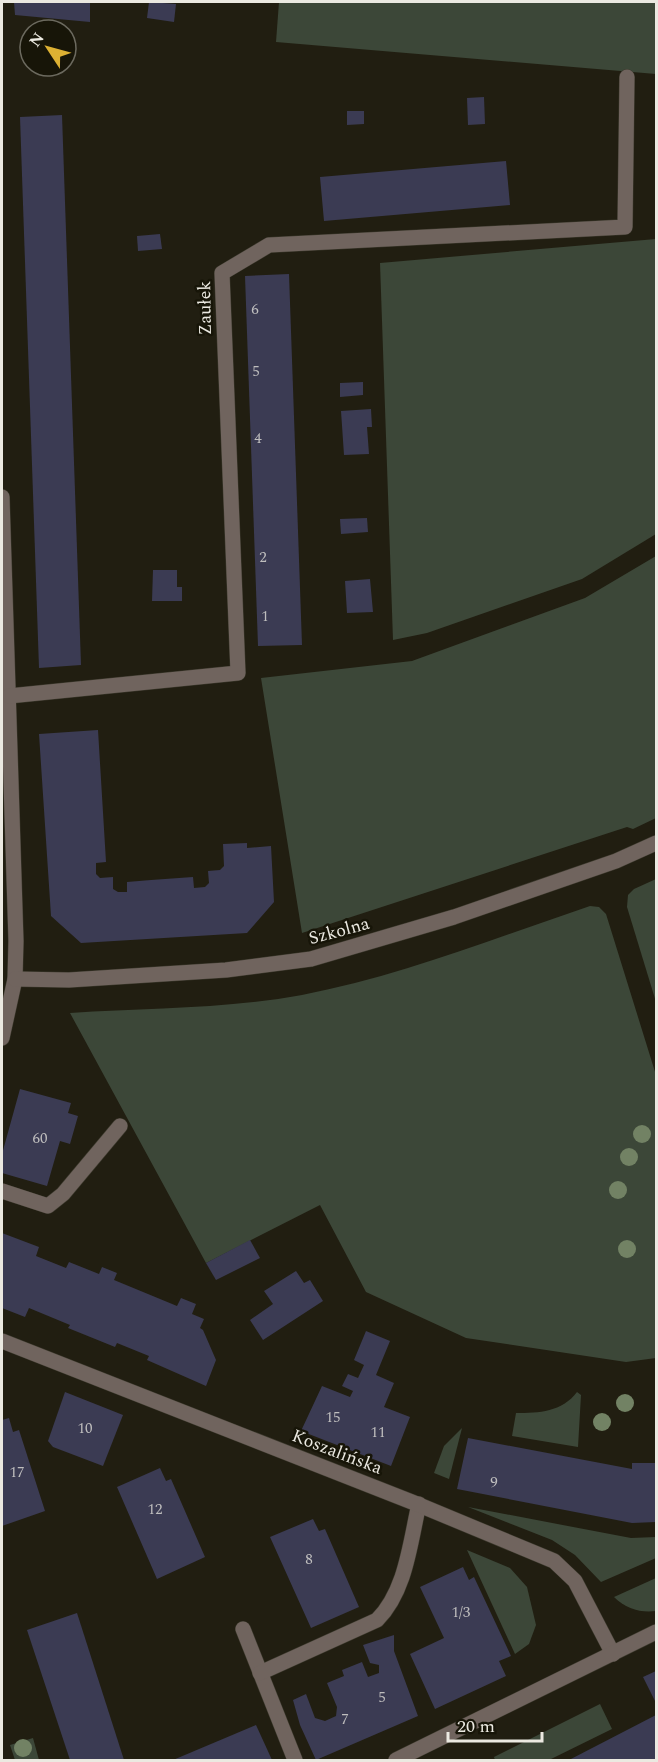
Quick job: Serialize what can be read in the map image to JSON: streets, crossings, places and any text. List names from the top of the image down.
{
  "streets": {
    "street": ["Zaułek", "Szkolna", "Koszalińska"]
  },
  "house_numbers": [
    "6",
    "5",
    "4",
    "2",
    "1",
    "60",
    "15",
    "10",
    "11",
    "17",
    "9",
    "12",
    "8",
    "1/3",
    "5",
    "7"
  ],
  "scale_bar": "20 m",
  "north": "top left"
}
